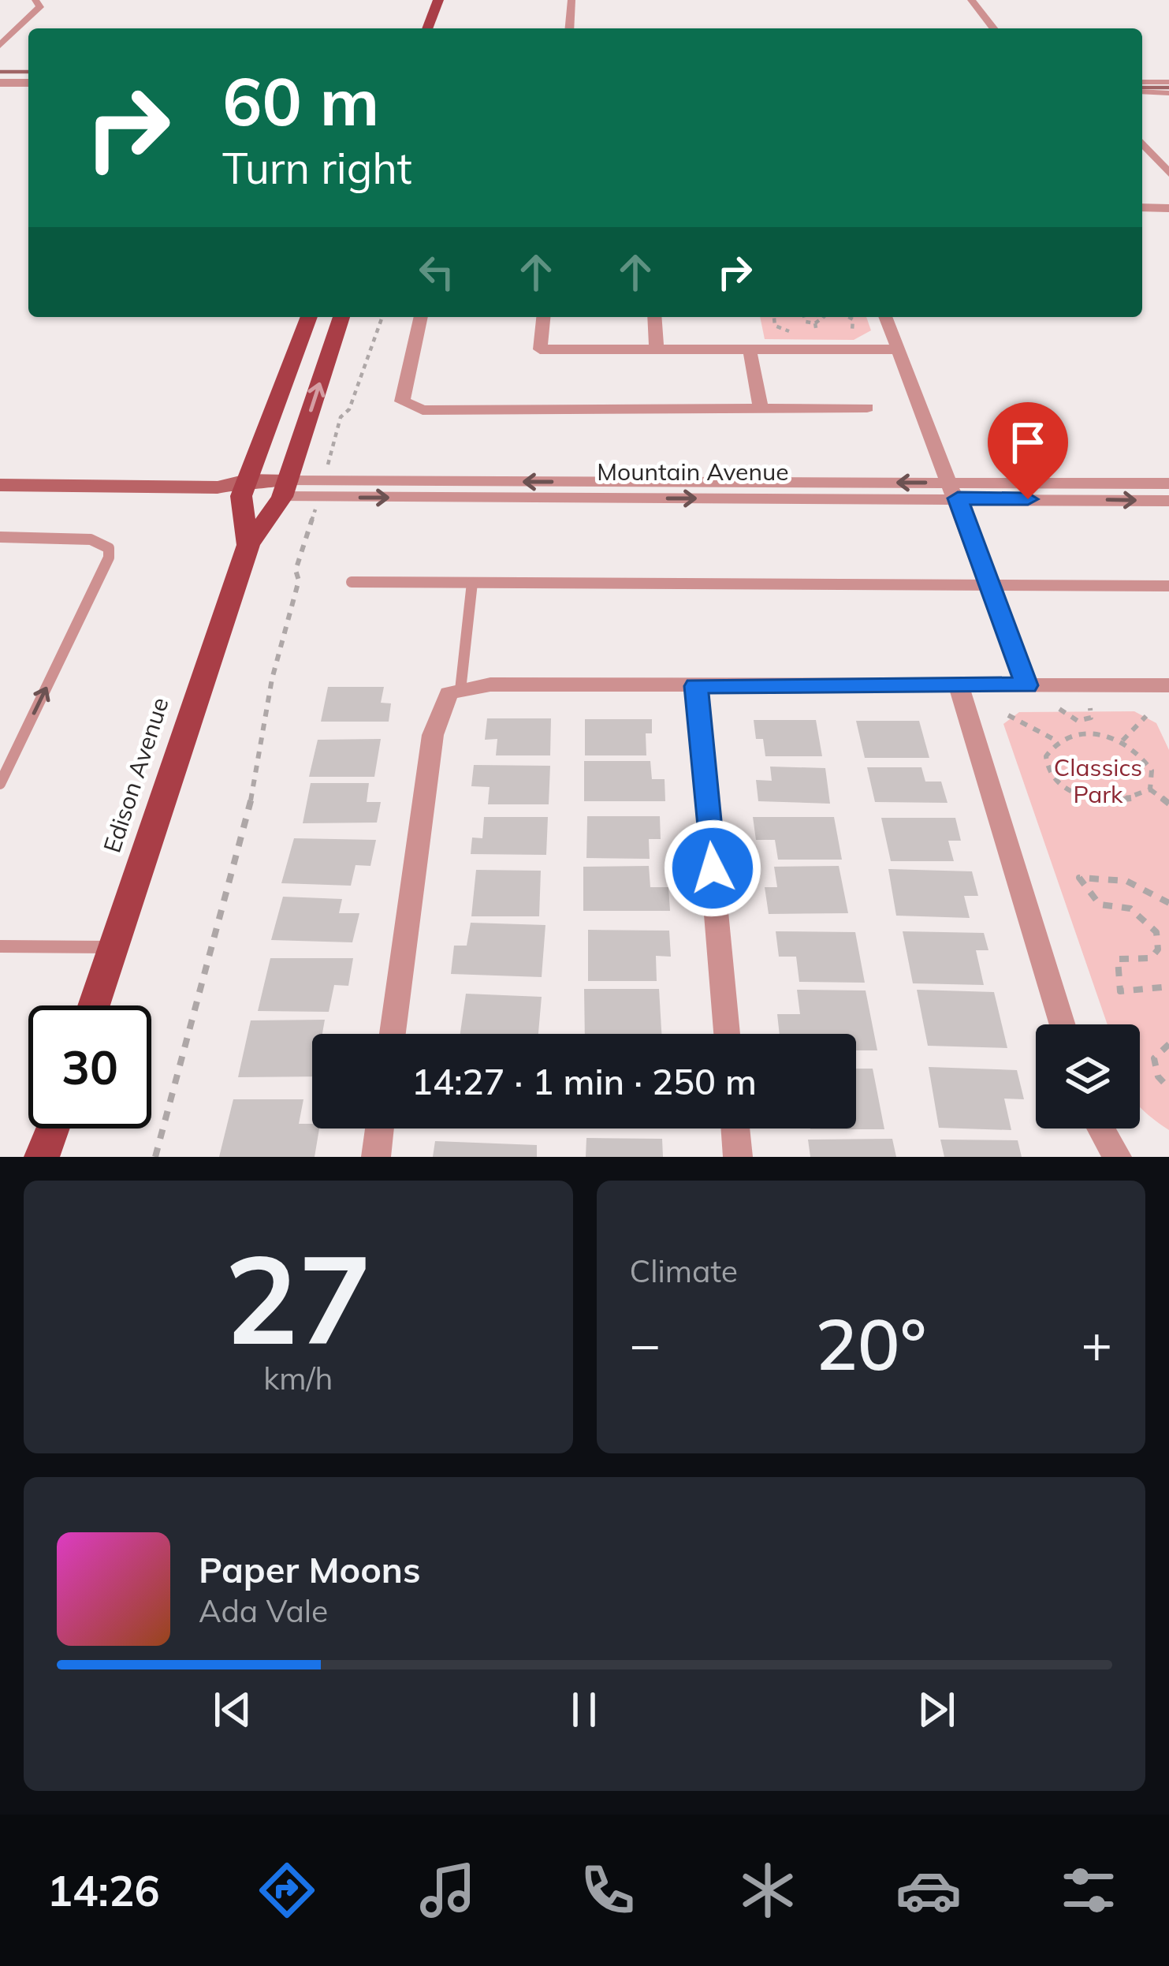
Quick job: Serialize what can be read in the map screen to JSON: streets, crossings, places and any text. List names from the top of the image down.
{
  "streets": {
    "main road": ["Mountain Avenue", "Edison Avenue"]
  },
  "crossings": [
    ["Mountain Avenue", "Edison Avenue"]
  ],
  "parks": ["Classics Park"],
  "page": {
    "turn": ["60 m", "Turn right"],
    "limit": "30",
    "trip": "14:27 · 1 min · 250 m",
    "tile": [
      ["27", "km/h"],
      "Climate"
    ],
    "heat": ["−", "20°", "+"],
    "song": ["Paper Moons", "Ada Vale"],
    "tabs": "14:26"
  }
}
